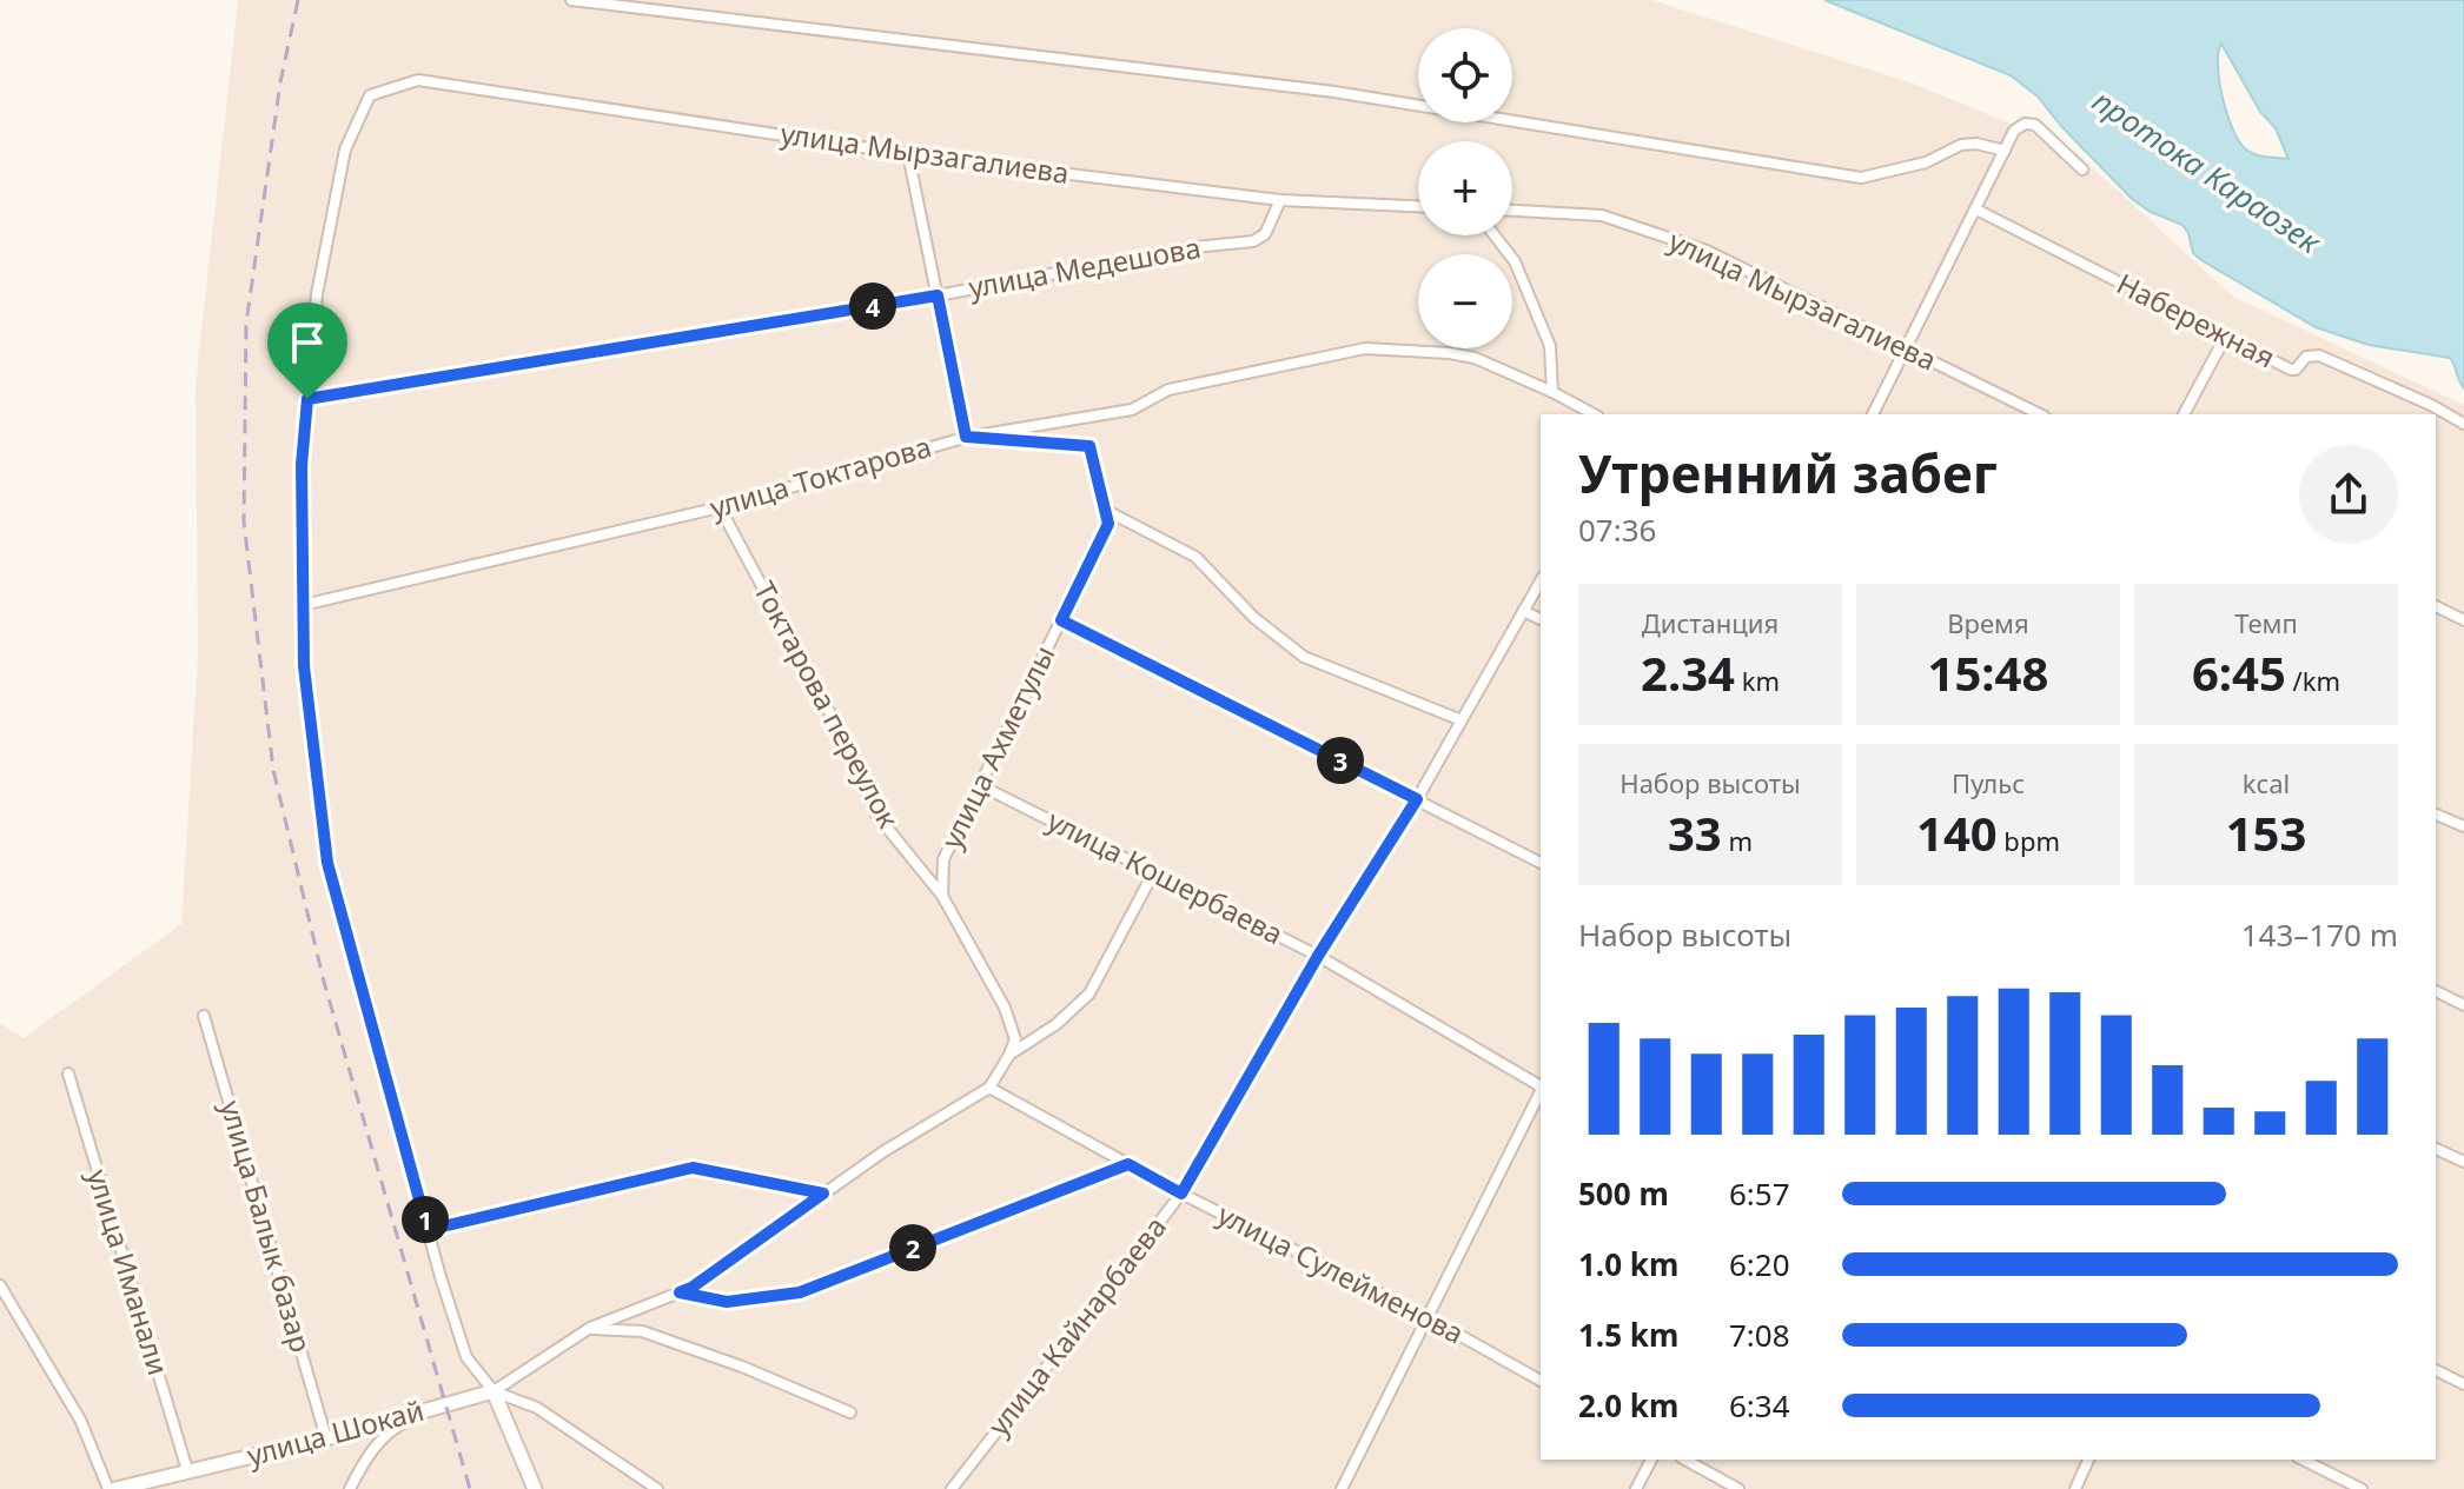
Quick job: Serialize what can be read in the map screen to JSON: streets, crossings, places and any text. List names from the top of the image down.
{
  "streets": {
    "street": [
      "улица Мырзагалиева",
      "улица Медешова",
      "Набережная",
      "улица Токтарова",
      "Токтарова переулок",
      "улица Ахметулы",
      "улица Кошербаева",
      "улица Балык базар",
      "улица Иманали",
      "улица Сулейменова",
      "улица Кайнарбаева",
      "улица Шокай"
    ]
  },
  "crossings": [
    ["улица Мырзагалиева", "улица Медешова"],
    ["улица Токтарова", "Токтарова переулок"],
    ["улица Токтарова", "улица Ахметулы"],
    ["Токтарова переулок", "улица Ахметулы"],
    ["улица Ахметулы", "улица Кошербаева"],
    ["улица Кошербаева", "улица Кайнарбаева"],
    ["улица Балык базар", "улица Шокай"],
    ["улица Иманали", "улица Шокай"],
    ["улица Сулейменова", "улица Кайнарбаева"]
  ],
  "water": ["протока Караозек"],
  "page": {
    "map_buttons": ["+", "−"],
    "pins": [
      "4",
      "3",
      "1",
      "2"
    ],
    "heading": ["Утренний забег", "07:36"],
    "stats": [
      ["Дистанция", "2.34 km"],
      ["Время", "15:48"],
      ["Темп", "6:45 /km"],
      ["Набор высоты", "33 m"],
      ["Пульс", "140 bpm"],
      ["kcal", "153"]
    ],
    "chart": ["Набор высоты", "143–170 m"],
    "list": [
      {
        "name": "500 m",
        "note": "6:57"
      },
      {
        "name": "1.0 km",
        "note": "6:20"
      },
      {
        "name": "1.5 km",
        "note": "7:08"
      },
      {
        "name": "2.0 km",
        "note": "6:34"
      }
    ]
  }
}
